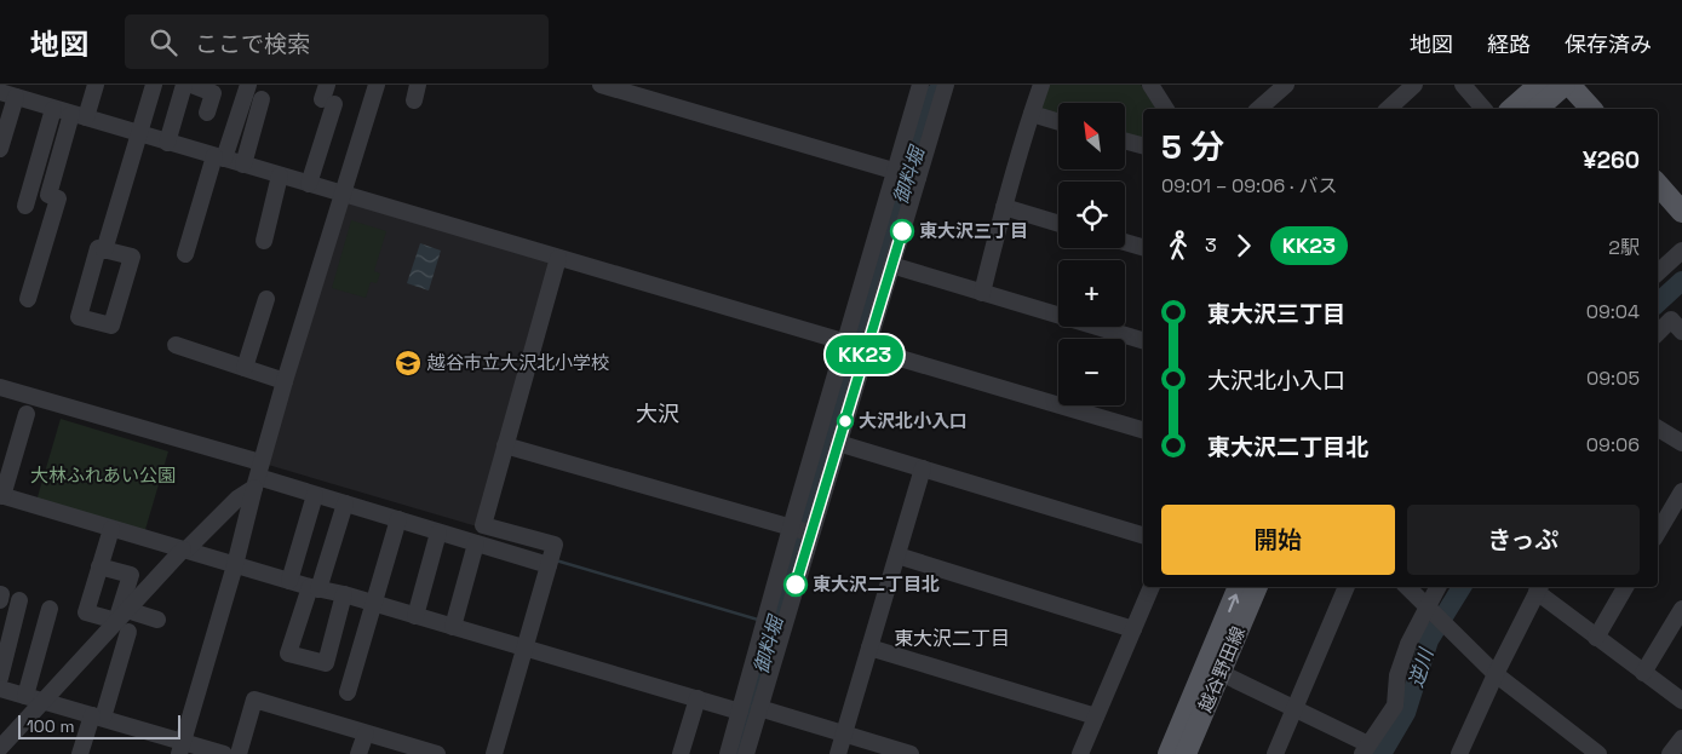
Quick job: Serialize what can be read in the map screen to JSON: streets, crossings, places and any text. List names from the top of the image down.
{
  "streets": {
    "main road": ["越谷野田線"]
  },
  "districts": ["大沢", "東大沢二丁目"],
  "water": ["御料堀", "逆川"],
  "parks": ["大林ふれあい公園"],
  "places": {
    "other": ["東大沢三丁目", "大沢北小入口", "東大沢二丁目北"],
    "school or university": ["越谷市立大沢北小学校"]
  },
  "lines": ["bus line KK23"],
  "scale_bar": "100 m",
  "north": "top left",
  "page": {
    "header": "地図",
    "search": "ここで検索",
    "nav": ["地図", "経路", "保存済み"],
    "on_map": "KK23",
    "map_buttons": ["+", "−"],
    "heading": ["5 分", "09:01 – 09:06 · バス", "¥260"],
    "legs": ["3", "KK23", "2駅"],
    "list": [
      {
        "name": "東大沢三丁目",
        "value": "09:04"
      },
      {
        "name": "大沢北小入口",
        "value": "09:05"
      },
      {
        "name": "東大沢二丁目北",
        "value": "09:06"
      }
    ],
    "buttons": ["開始", "きっぷ"],
    "scale": "100 m"
  }
}
